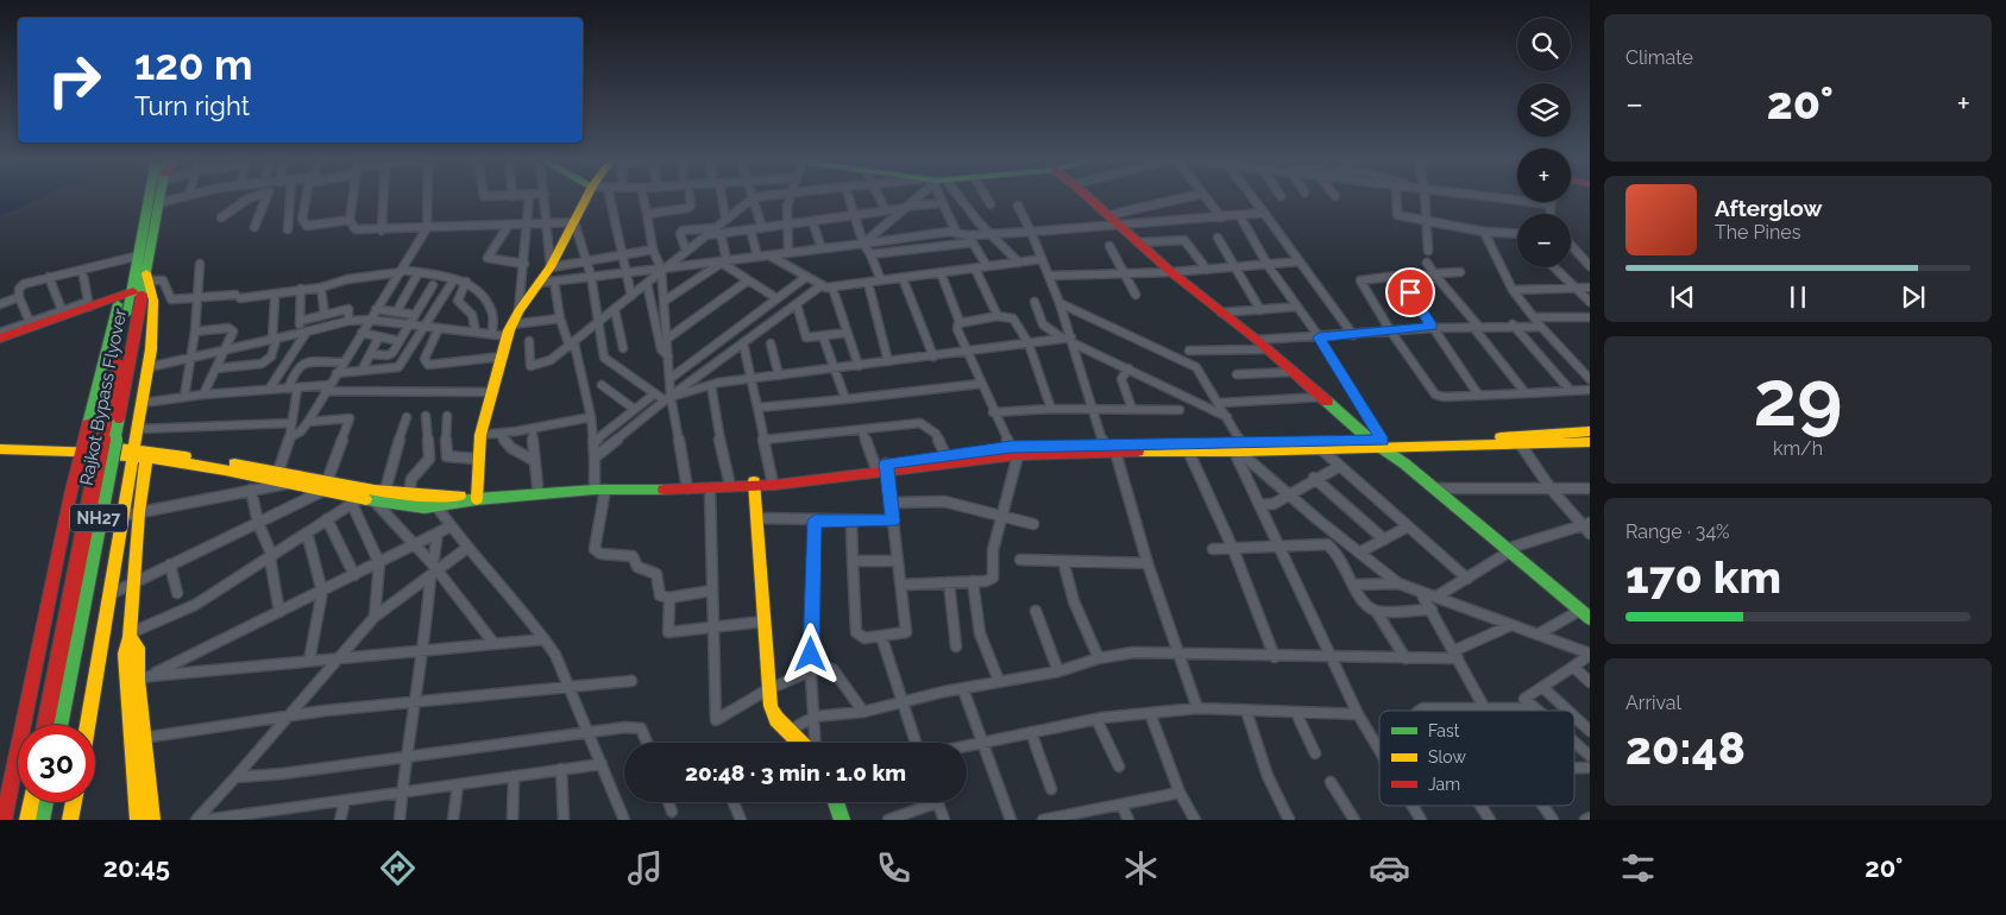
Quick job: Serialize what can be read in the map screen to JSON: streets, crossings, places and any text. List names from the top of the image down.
{
  "streets": {
    "main road": ["Rajkot Bypass Flyover", "NH27"]
  },
  "crossings": [
    ["Rajkot Bypass Flyover", "NH27"]
  ],
  "legend": ["Fast", "Slow", "Jam"],
  "page": {
    "tile": [
      "Climate",
      ["29", "km/h"],
      ["Range · 34%", "170 km"],
      ["Arrival", "20:48"]
    ],
    "map_buttons": ["+", "−"],
    "turn": ["120 m", "Turn right"],
    "heat": ["−", "20°", "+"],
    "song": ["Afterglow", "The Pines"],
    "limit": "30",
    "trip": "20:48 · 3 min · 1.0 km",
    "tabs": ["20:45", "20°"]
  }
}
